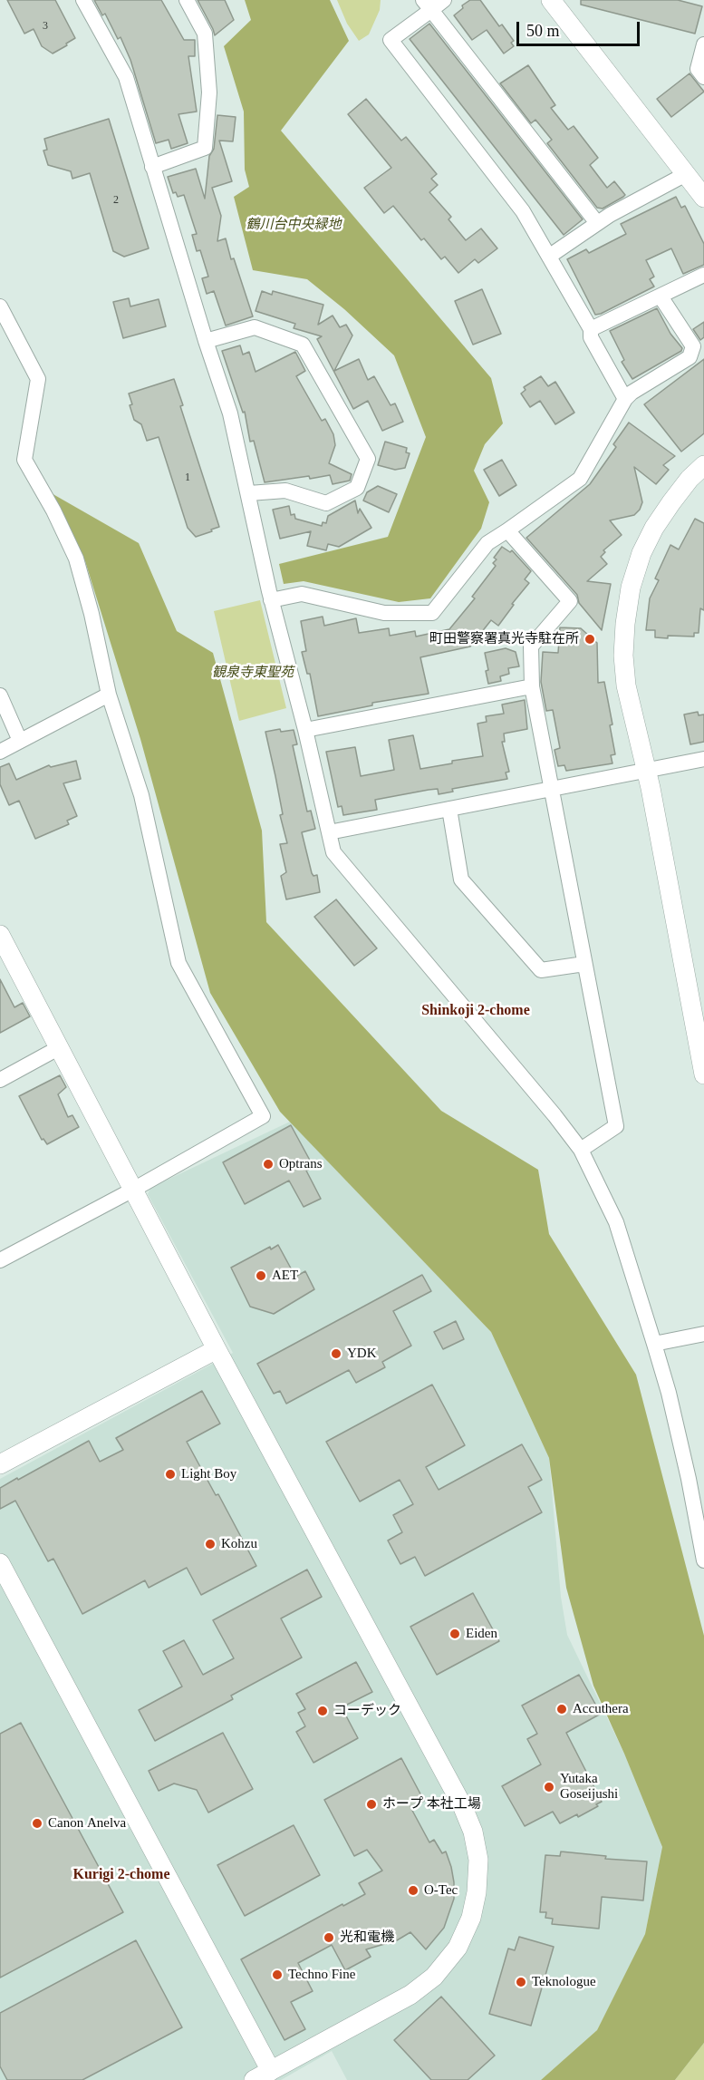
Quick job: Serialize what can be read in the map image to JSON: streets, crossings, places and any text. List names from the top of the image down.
{
  "districts": ["Shinkoji 2-chome", "Kurigi 2-chome"],
  "parks": ["鶴川台中央緑地", "観泉寺東聖苑"],
  "places": [
    "町田警察署真光寺駐在所",
    "Optrans",
    "AET",
    "YDK",
    "Light Boy",
    "Kohzu",
    "Eiden",
    "Accuthera",
    "コーデック",
    "Yutaka Goseijushi",
    "ホープ 本社工場",
    "Canon Anelva",
    "O-Tec",
    "光和電機",
    "Techno Fine",
    "Teknologue"
  ],
  "house_numbers": ["3", "2", "1"],
  "scale_bar": "50 m"
}
